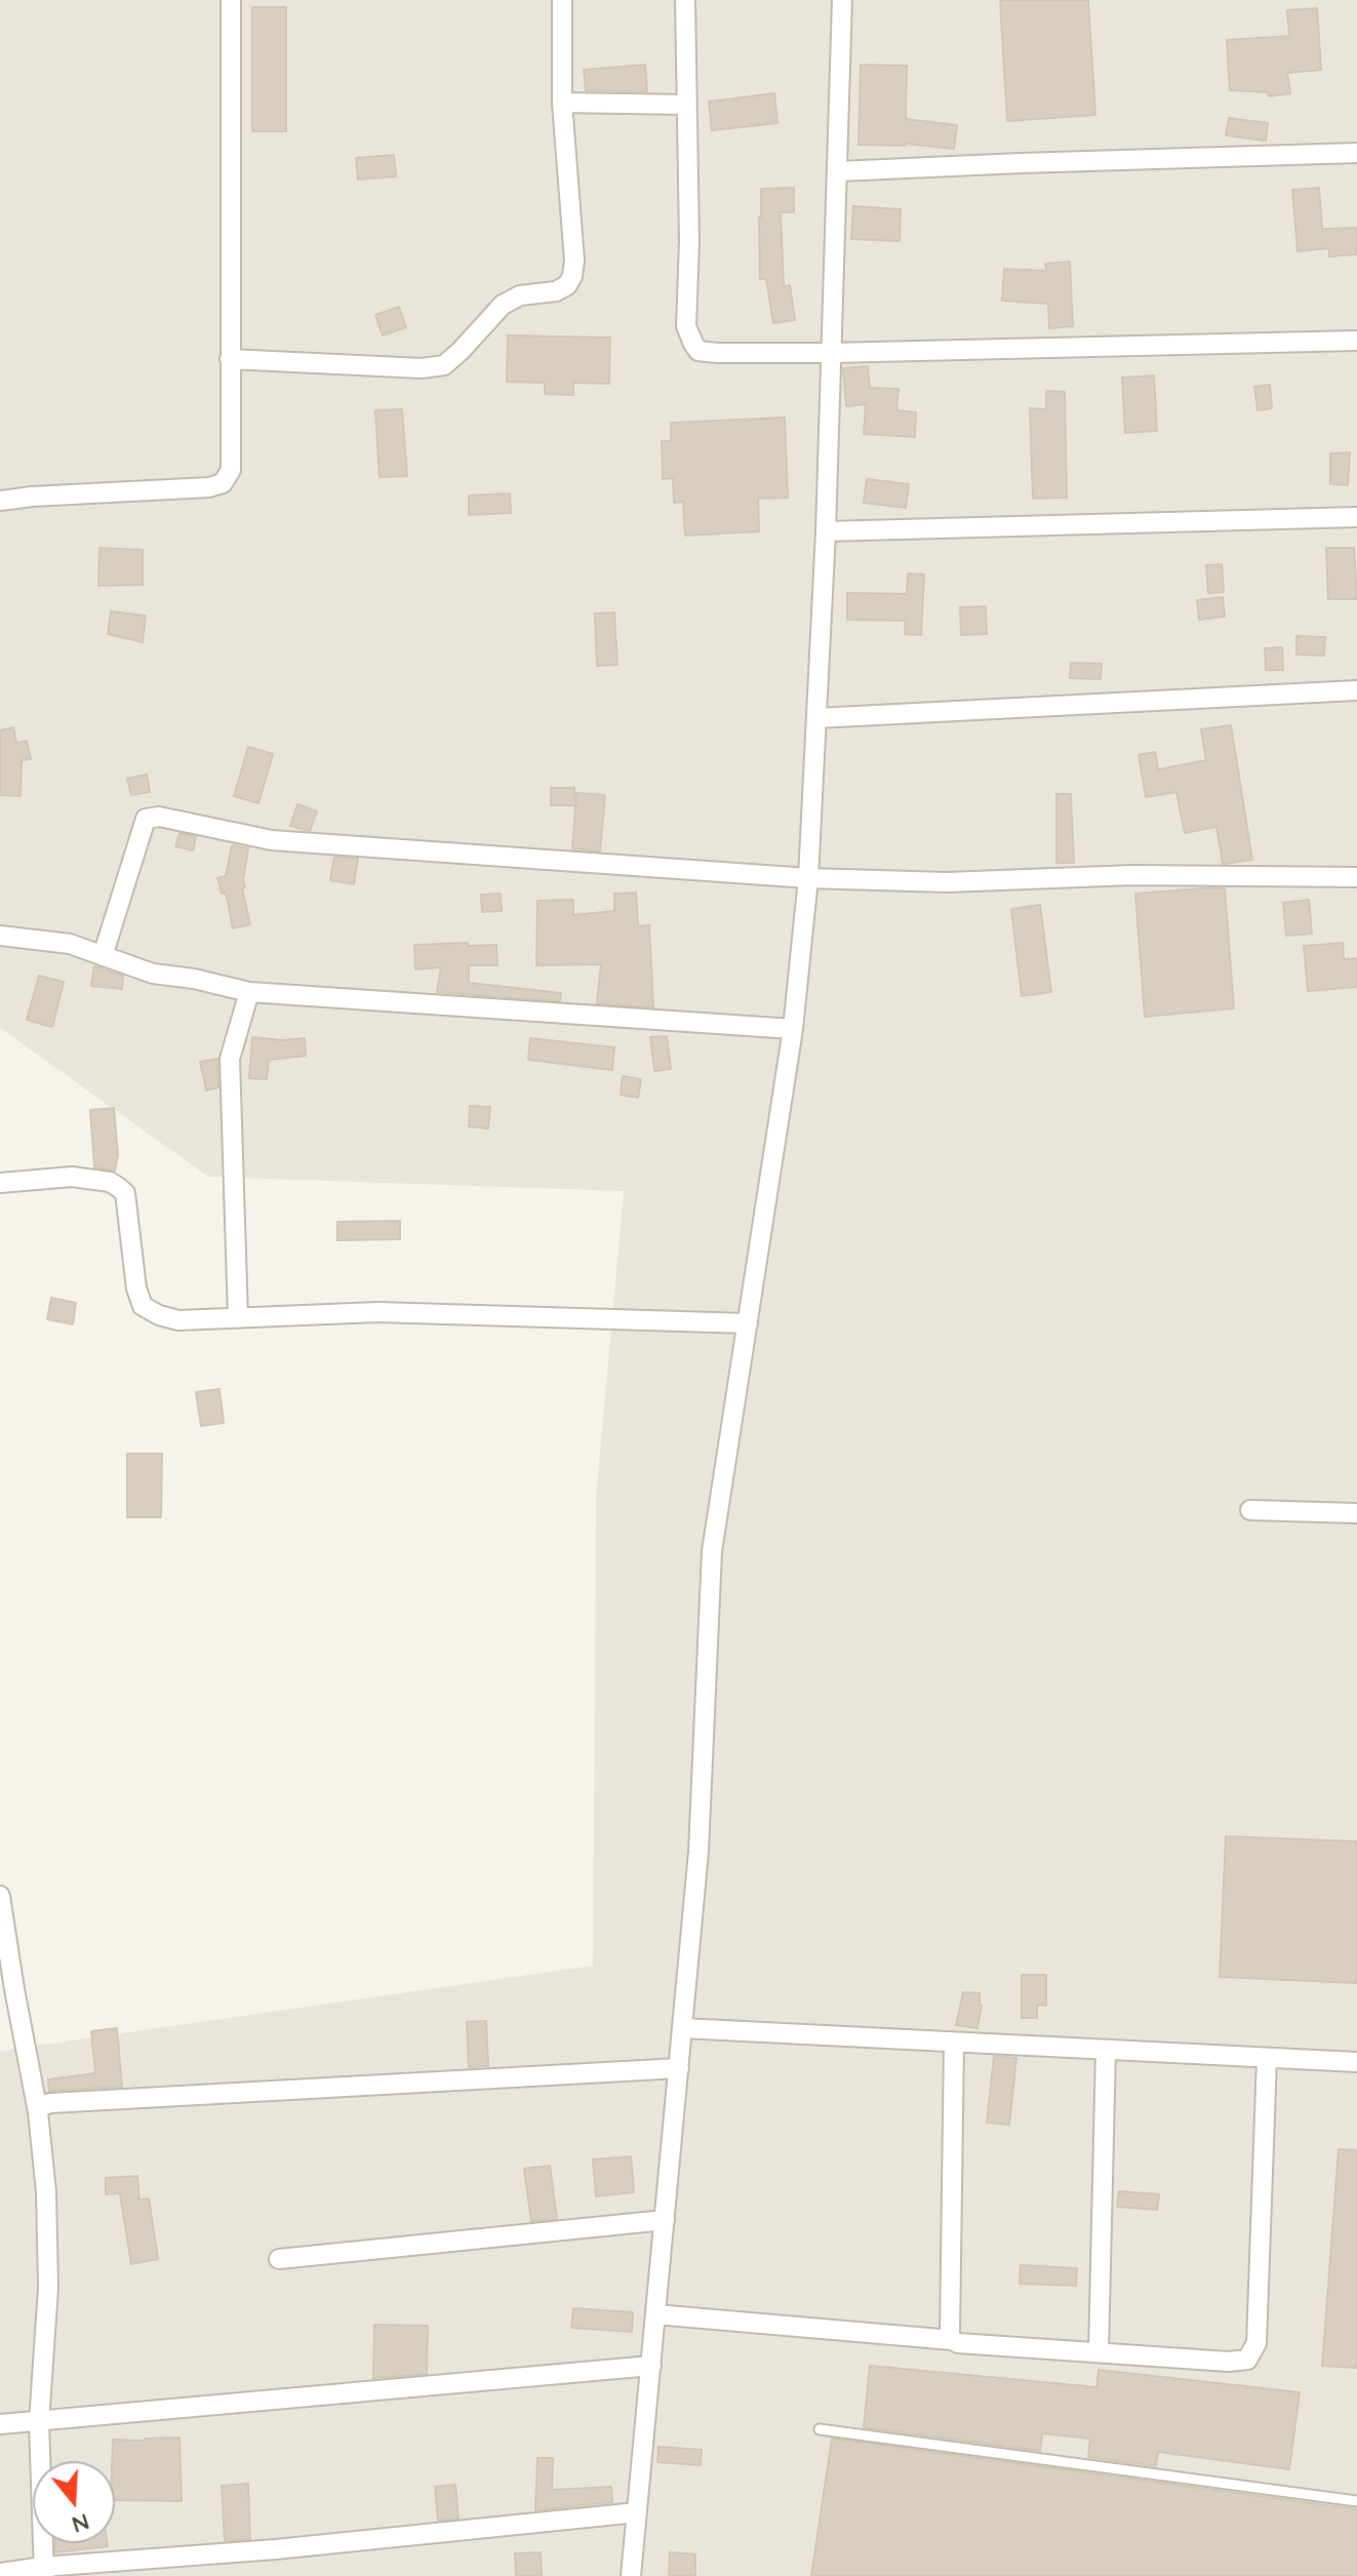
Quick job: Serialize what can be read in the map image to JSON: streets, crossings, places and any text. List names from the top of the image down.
{
  "north": "bottom"
}
